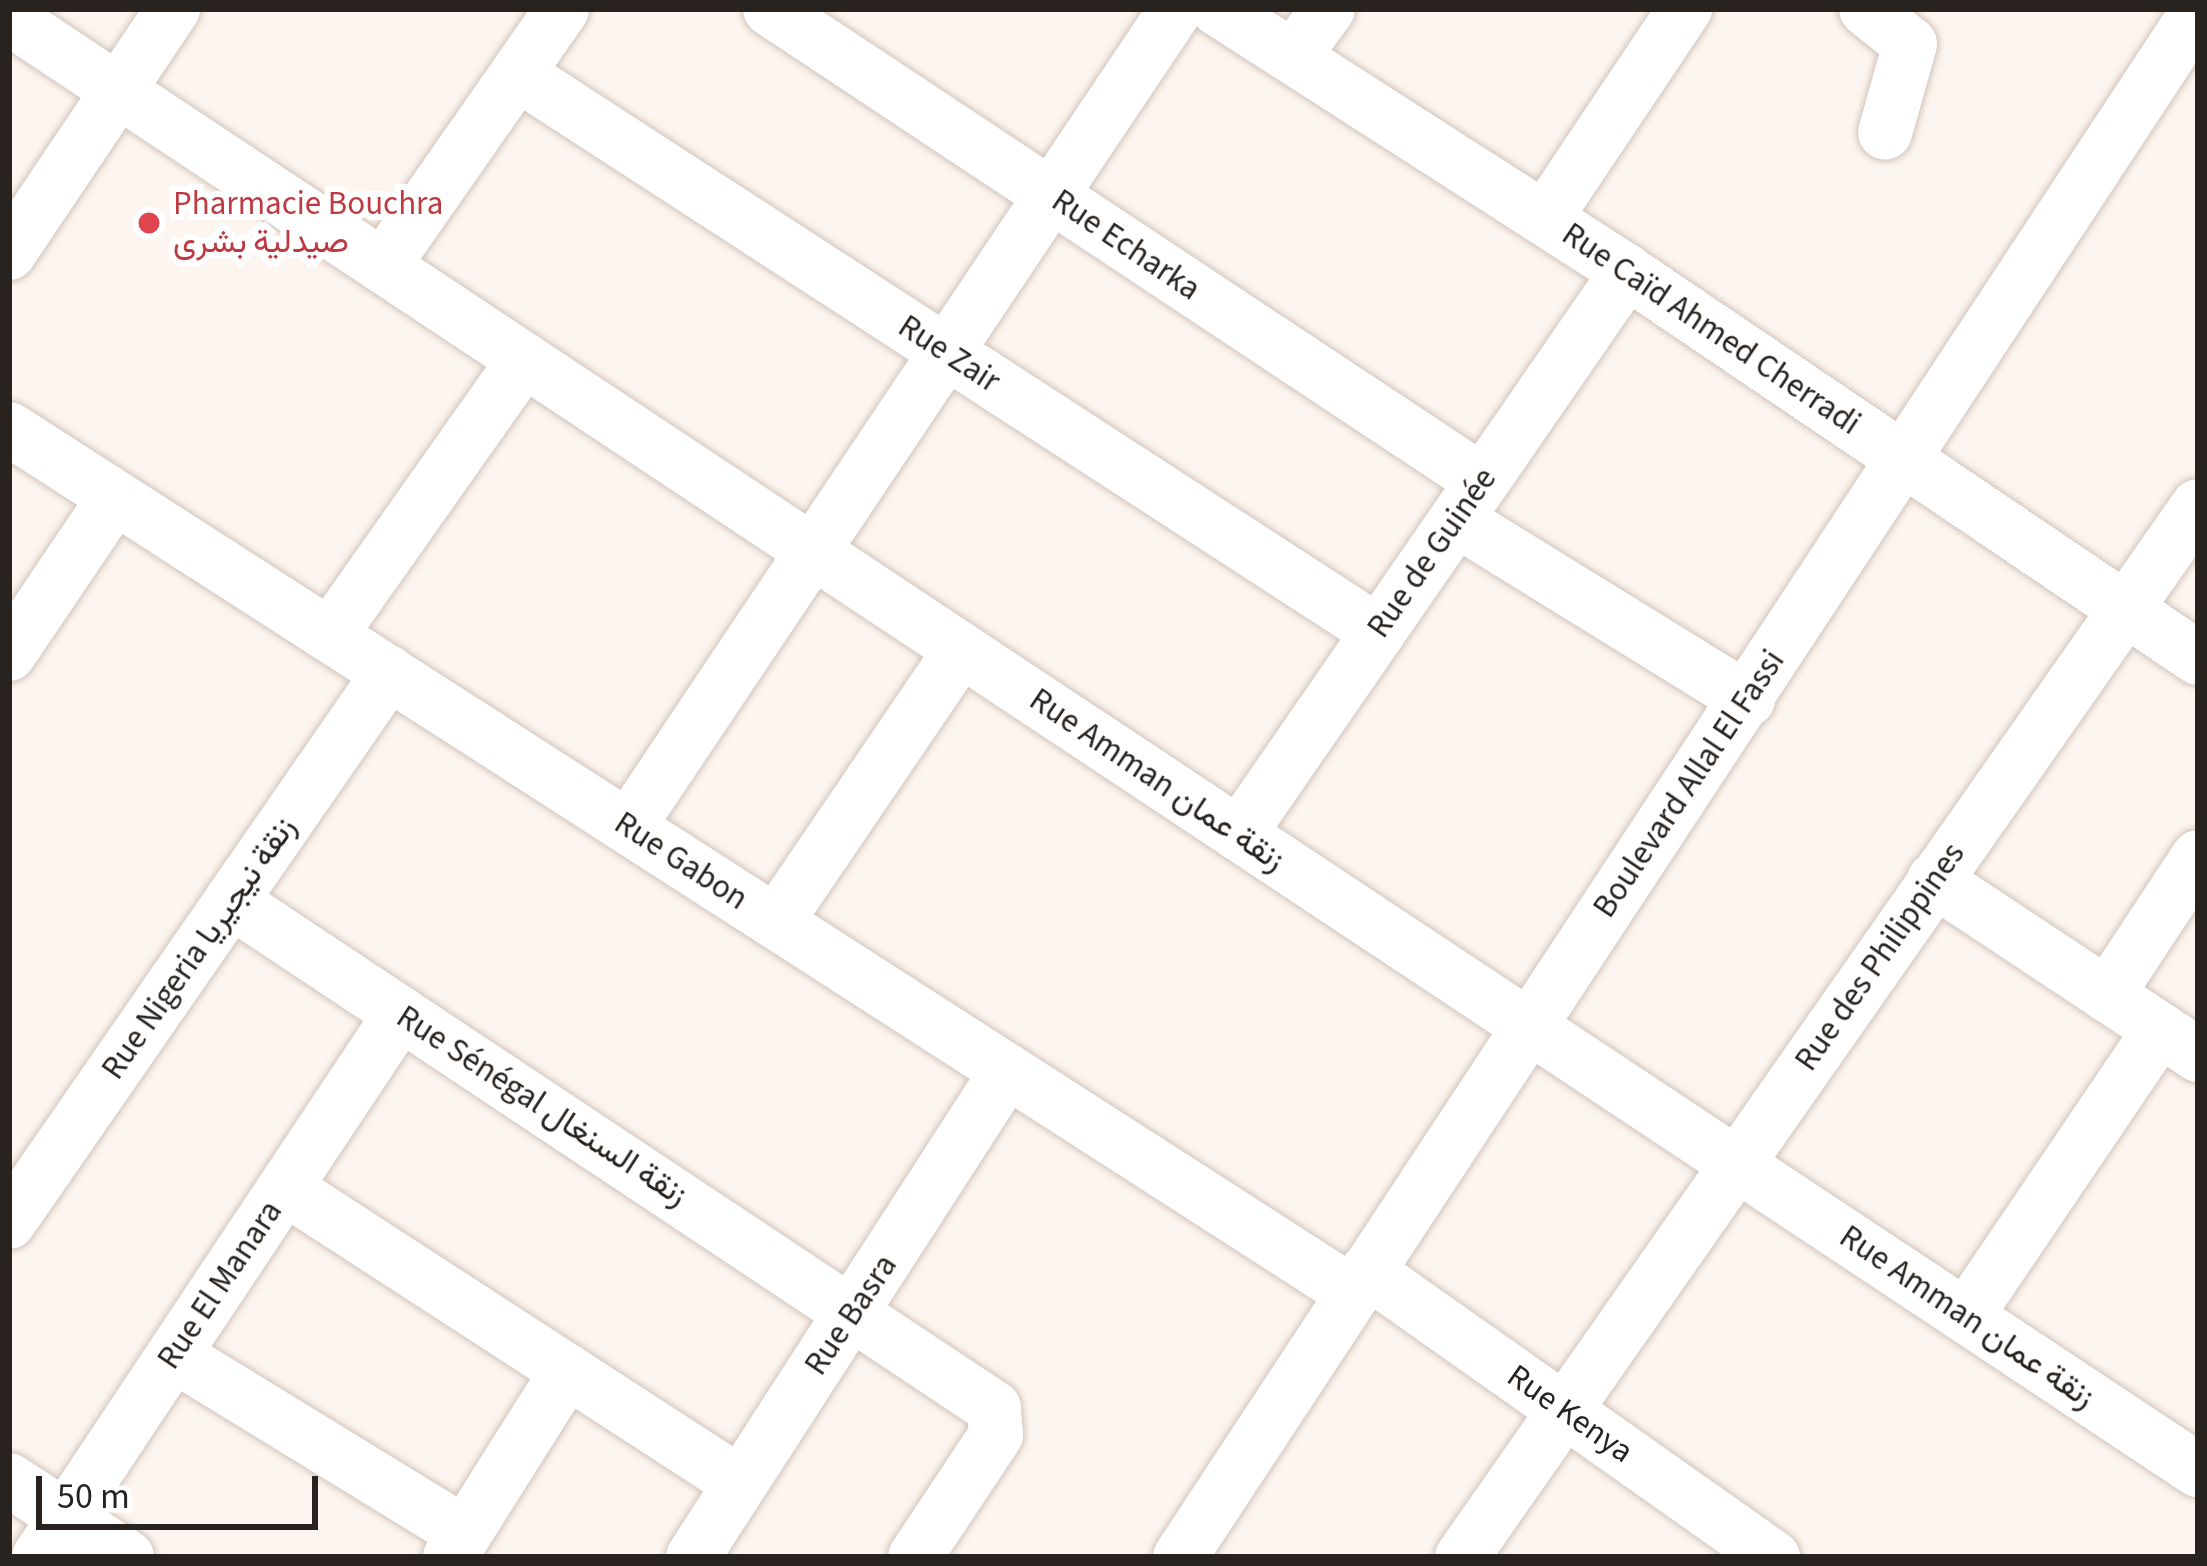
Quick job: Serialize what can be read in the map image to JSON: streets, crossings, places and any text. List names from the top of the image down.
{
  "streets": {
    "street": [
      "Rue Echarka",
      "Rue Caïd Ahmed Cherradi",
      "Rue Zair",
      "Rue de Guinée",
      "Rue Amman زنقة عمان",
      "Boulevard Allal El Fassi",
      "Rue Gabon",
      "Rue Nigeria زنقة نيجيريا",
      "Rue des Philippines",
      "Rue Sénégal زنقة السنغال",
      "Rue El Manara",
      "Rue Basra",
      "Rue Kenya"
    ]
  },
  "crossings": [
    ["Rue Echarka", "Rue de Guinée"],
    ["Rue Echarka", "Boulevard Allal El Fassi"],
    ["Rue Caïd Ahmed Cherradi", "Rue de Guinée"],
    ["Rue Caïd Ahmed Cherradi", "Boulevard Allal El Fassi"],
    ["Rue Caïd Ahmed Cherradi", "Rue des Philippines"],
    ["Rue Zair", "Rue de Guinée"],
    ["Rue de Guinée", "Rue Amman زنقة عمان"],
    ["Rue Amman زنقة عمان", "Boulevard Allal El Fassi"],
    ["Rue Amman زنقة عمان", "Rue des Philippines"],
    ["Boulevard Allal El Fassi", "Rue Gabon"],
    ["Boulevard Allal El Fassi", "Rue Kenya"],
    ["Rue Gabon", "Rue Nigeria زنقة نيجيريا"],
    ["Rue Gabon", "Rue Basra"],
    ["Rue Gabon", "Rue Kenya"],
    ["Rue Nigeria زنقة نيجيريا", "Rue Sénégal زنقة السنغال"],
    ["Rue des Philippines", "Rue Kenya"],
    ["Rue Sénégal زنقة السنغال", "Rue El Manara"],
    ["Rue Sénégal زنقة السنغال", "Rue Basra"]
  ],
  "places": ["Pharmacie Bouchra صيدلية بشرى"],
  "scale_bar": "50 m"
}
